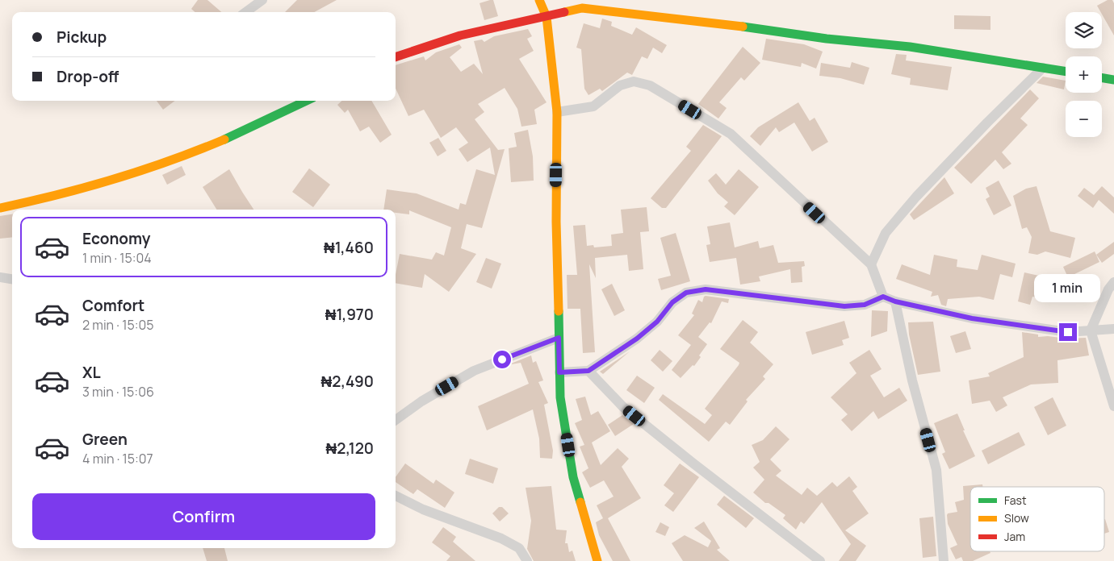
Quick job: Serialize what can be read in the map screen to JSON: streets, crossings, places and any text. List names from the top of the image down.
{
  "legend": ["Fast", "Slow", "Jam"],
  "page": {
    "map_buttons": ["+", "−"],
    "banner": ["Pickup", "Drop-off"],
    "list": [
      {
        "name": "Economy",
        "note": "1 min · 15:04",
        "value": "₦1,460"
      },
      {
        "name": "Comfort",
        "note": "2 min · 15:05",
        "value": "₦1,970"
      },
      {
        "name": "XL",
        "note": "3 min · 15:06",
        "value": "₦2,490"
      },
      {
        "name": "Green",
        "note": "4 min · 15:07",
        "value": "₦2,120"
      }
    ],
    "bubble": "1 min",
    "buttons": "Confirm"
  }
}
